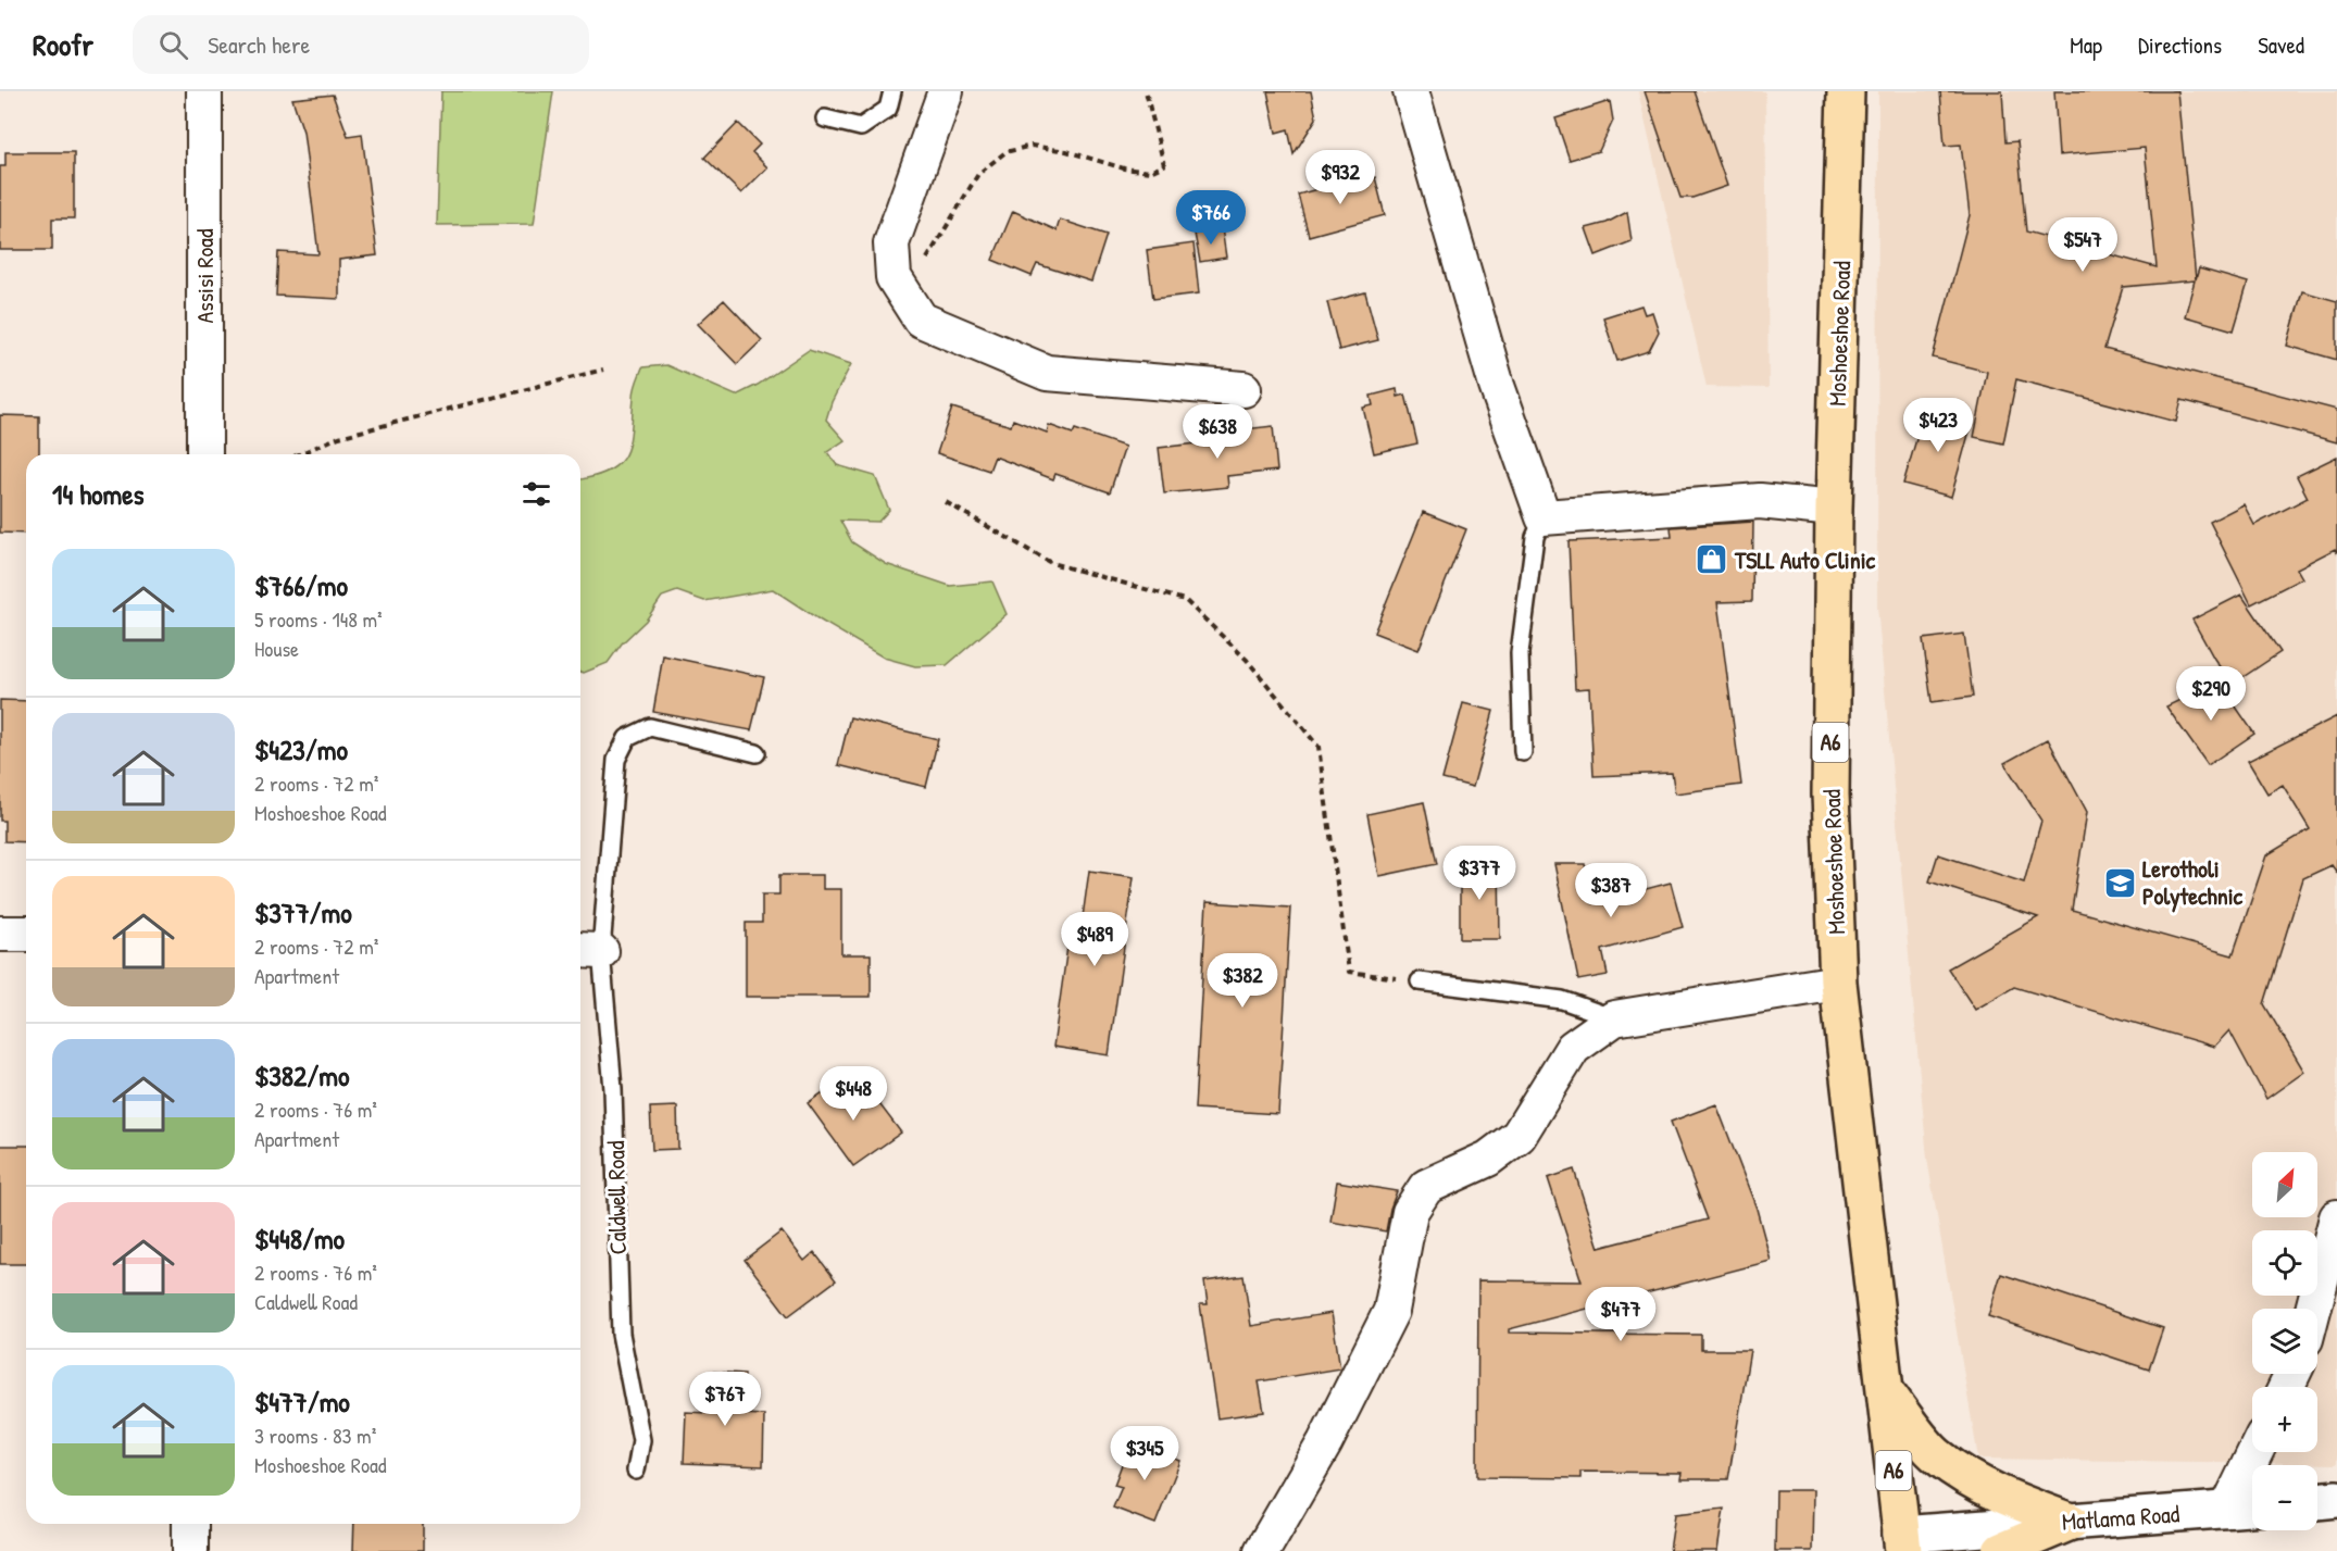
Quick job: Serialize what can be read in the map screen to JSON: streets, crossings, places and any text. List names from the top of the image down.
{
  "streets": {
    "main road": ["Moshoeshoe Road", "A6"],
    "street": ["Assisi Road", "Matlama Road"],
    "lane": ["Caldwell Road"]
  },
  "crossings": [
    ["Moshoeshoe Road", "Matlama Road"]
  ],
  "places": {
    "shop": ["TSLL Auto Clinic"],
    "school or university": ["Lerotholi Polytechnic"]
  },
  "north": "top right",
  "page": {
    "header": "Roofr",
    "search": "Search here",
    "nav": ["Map", "Directions", "Saved"],
    "price": [
      "$932",
      "$766",
      "$547",
      "$423",
      "$638",
      "$290",
      "$377",
      "$387",
      "$489",
      "$382",
      "$448",
      "$477",
      "$767",
      "$345"
    ],
    "heading": "14 homes",
    "list": [
      {
        "name": "$766/mo",
        "note": "5 rooms · 148 m² · House"
      },
      {
        "name": "$423/mo",
        "note": "2 rooms · 72 m² · Moshoeshoe Road"
      },
      {
        "name": "$377/mo",
        "note": "2 rooms · 72 m² · Apartment"
      },
      {
        "name": "$382/mo",
        "note": "2 rooms · 76 m² · Apartment"
      },
      {
        "name": "$448/mo",
        "note": "2 rooms · 76 m² · Caldwell Road"
      },
      {
        "name": "$477/mo",
        "note": "3 rooms · 83 m² · Moshoeshoe Road"
      }
    ],
    "map_buttons": ["+", "−"]
  }
}
